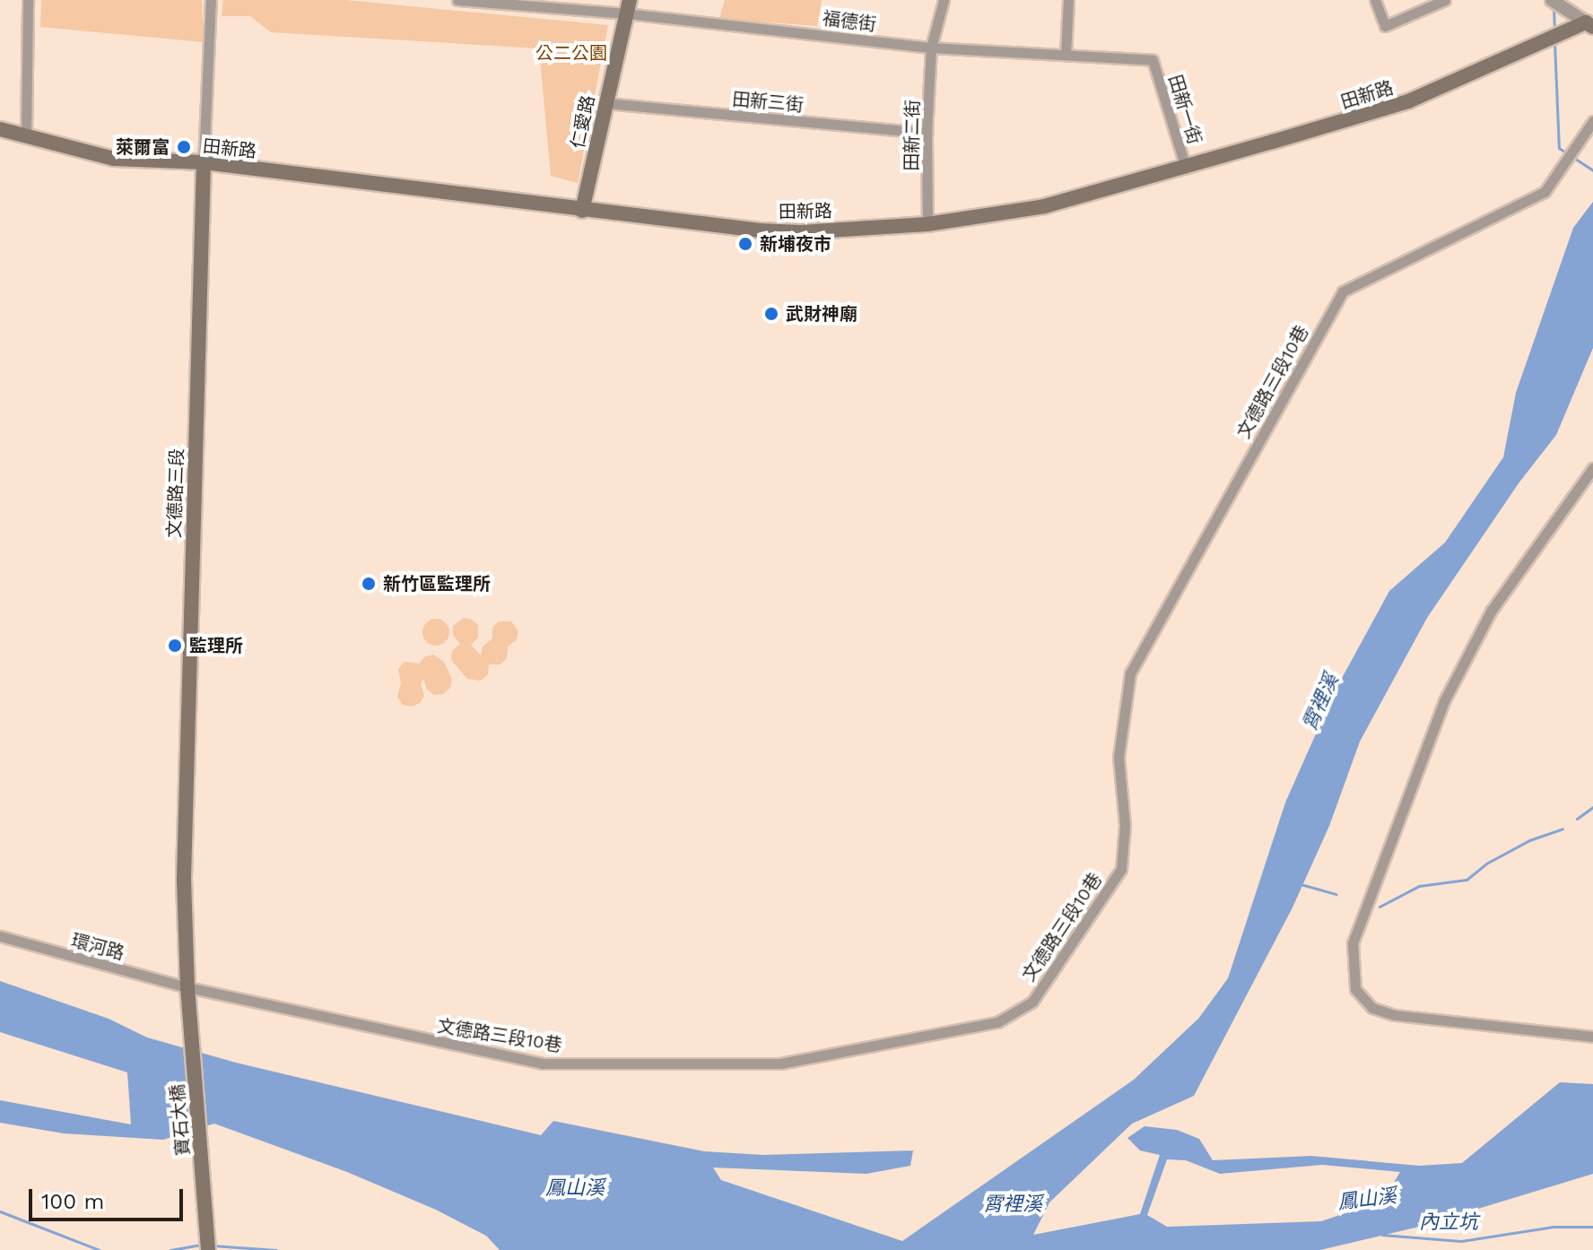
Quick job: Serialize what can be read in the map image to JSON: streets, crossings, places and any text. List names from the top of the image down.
{
  "streets": {
    "main road": [
      "田新路",
      "仁愛路",
      "文德路三段",
      "寶石大橋"
    ],
    "street": [
      "福德街",
      "田新三街",
      "田新一街",
      "田新二街",
      "文德路三段10巷",
      "環河路"
    ]
  },
  "crossings": [
    ["福德街", "田新一街"],
    ["福德街", "仁愛路"],
    ["福德街", "田新二街"],
    ["田新路", "田新一街"],
    ["田新路", "仁愛路"],
    ["田新路", "田新二街"],
    ["田新路", "文德路三段"],
    ["田新三街", "仁愛路"],
    ["田新三街", "田新二街"],
    ["文德路三段10巷", "文德路三段"],
    ["文德路三段10巷", "環河路"],
    ["文德路三段10巷", "寶石大橋"],
    ["文德路三段", "環河路"],
    ["文德路三段", "寶石大橋"],
    ["環河路", "寶石大橋"]
  ],
  "water": ["霄裡溪", "鳳山溪", "內立坑"],
  "parks": ["公二公園"],
  "places": [
    "萊爾富",
    "新埔夜市",
    "武財神廟",
    "新竹區監理所",
    "監理所"
  ],
  "scale_bar": "100 m"
}
